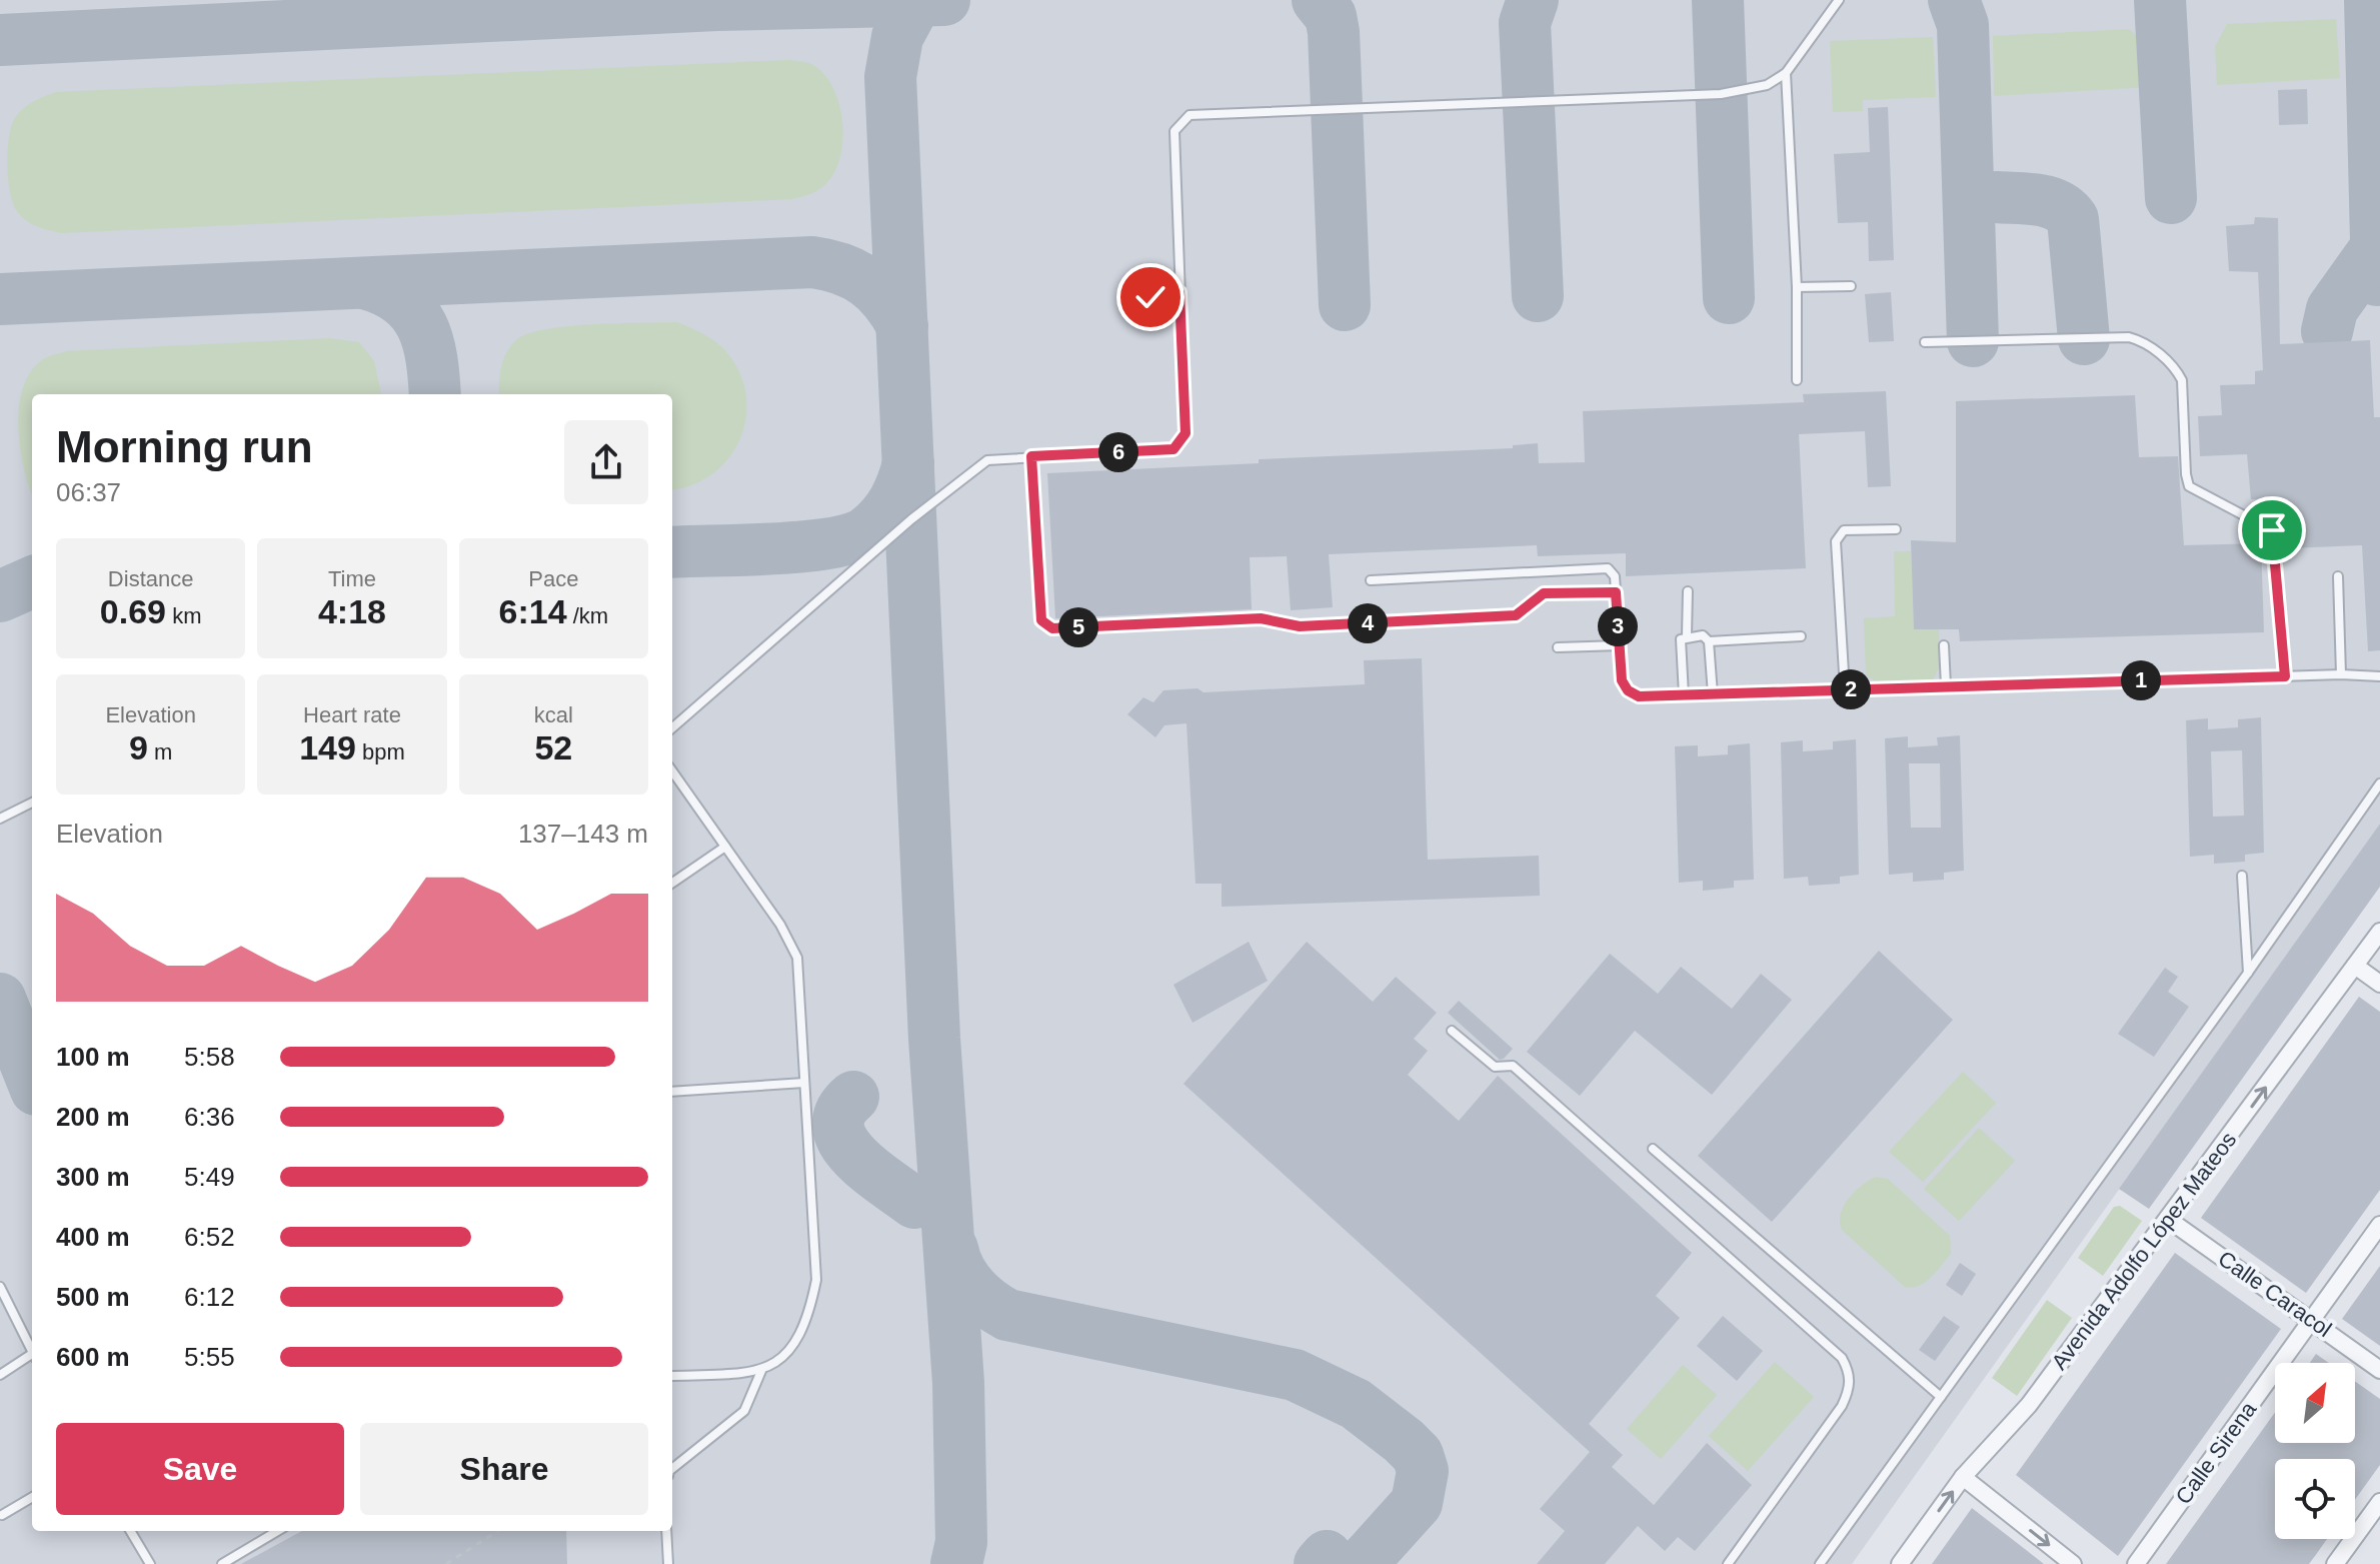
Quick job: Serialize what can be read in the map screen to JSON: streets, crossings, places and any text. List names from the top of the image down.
{
  "streets": {
    "street": ["Avenida Adolfo López Mateos", "Calle Caracol", "Calle Sirena"]
  },
  "crossings": [
    ["Avenida Adolfo López Mateos", "Calle Caracol"],
    ["Calle Caracol", "Calle Sirena"]
  ],
  "one_way": ["Avenida Adolfo López Mateos"],
  "north": "top right",
  "page": {
    "heading": ["Morning run", "06:37"],
    "pins": [
      "6",
      "4",
      "3",
      "5",
      "1",
      "2"
    ],
    "stats": [
      ["Distance", "0.69 km"],
      ["Time", "4:18"],
      ["Pace", "6:14 /km"],
      ["Elevation", "9 m"],
      ["Heart rate", "149 bpm"],
      ["kcal", "52"]
    ],
    "chart": ["Elevation", "137–143 m"],
    "list": [
      {
        "name": "100 m",
        "note": "5:58"
      },
      {
        "name": "200 m",
        "note": "6:36"
      },
      {
        "name": "300 m",
        "note": "5:49"
      },
      {
        "name": "400 m",
        "note": "6:52"
      },
      {
        "name": "500 m",
        "note": "6:12"
      },
      {
        "name": "600 m",
        "note": "5:55"
      }
    ],
    "buttons": ["Save", "Share"]
  }
}
